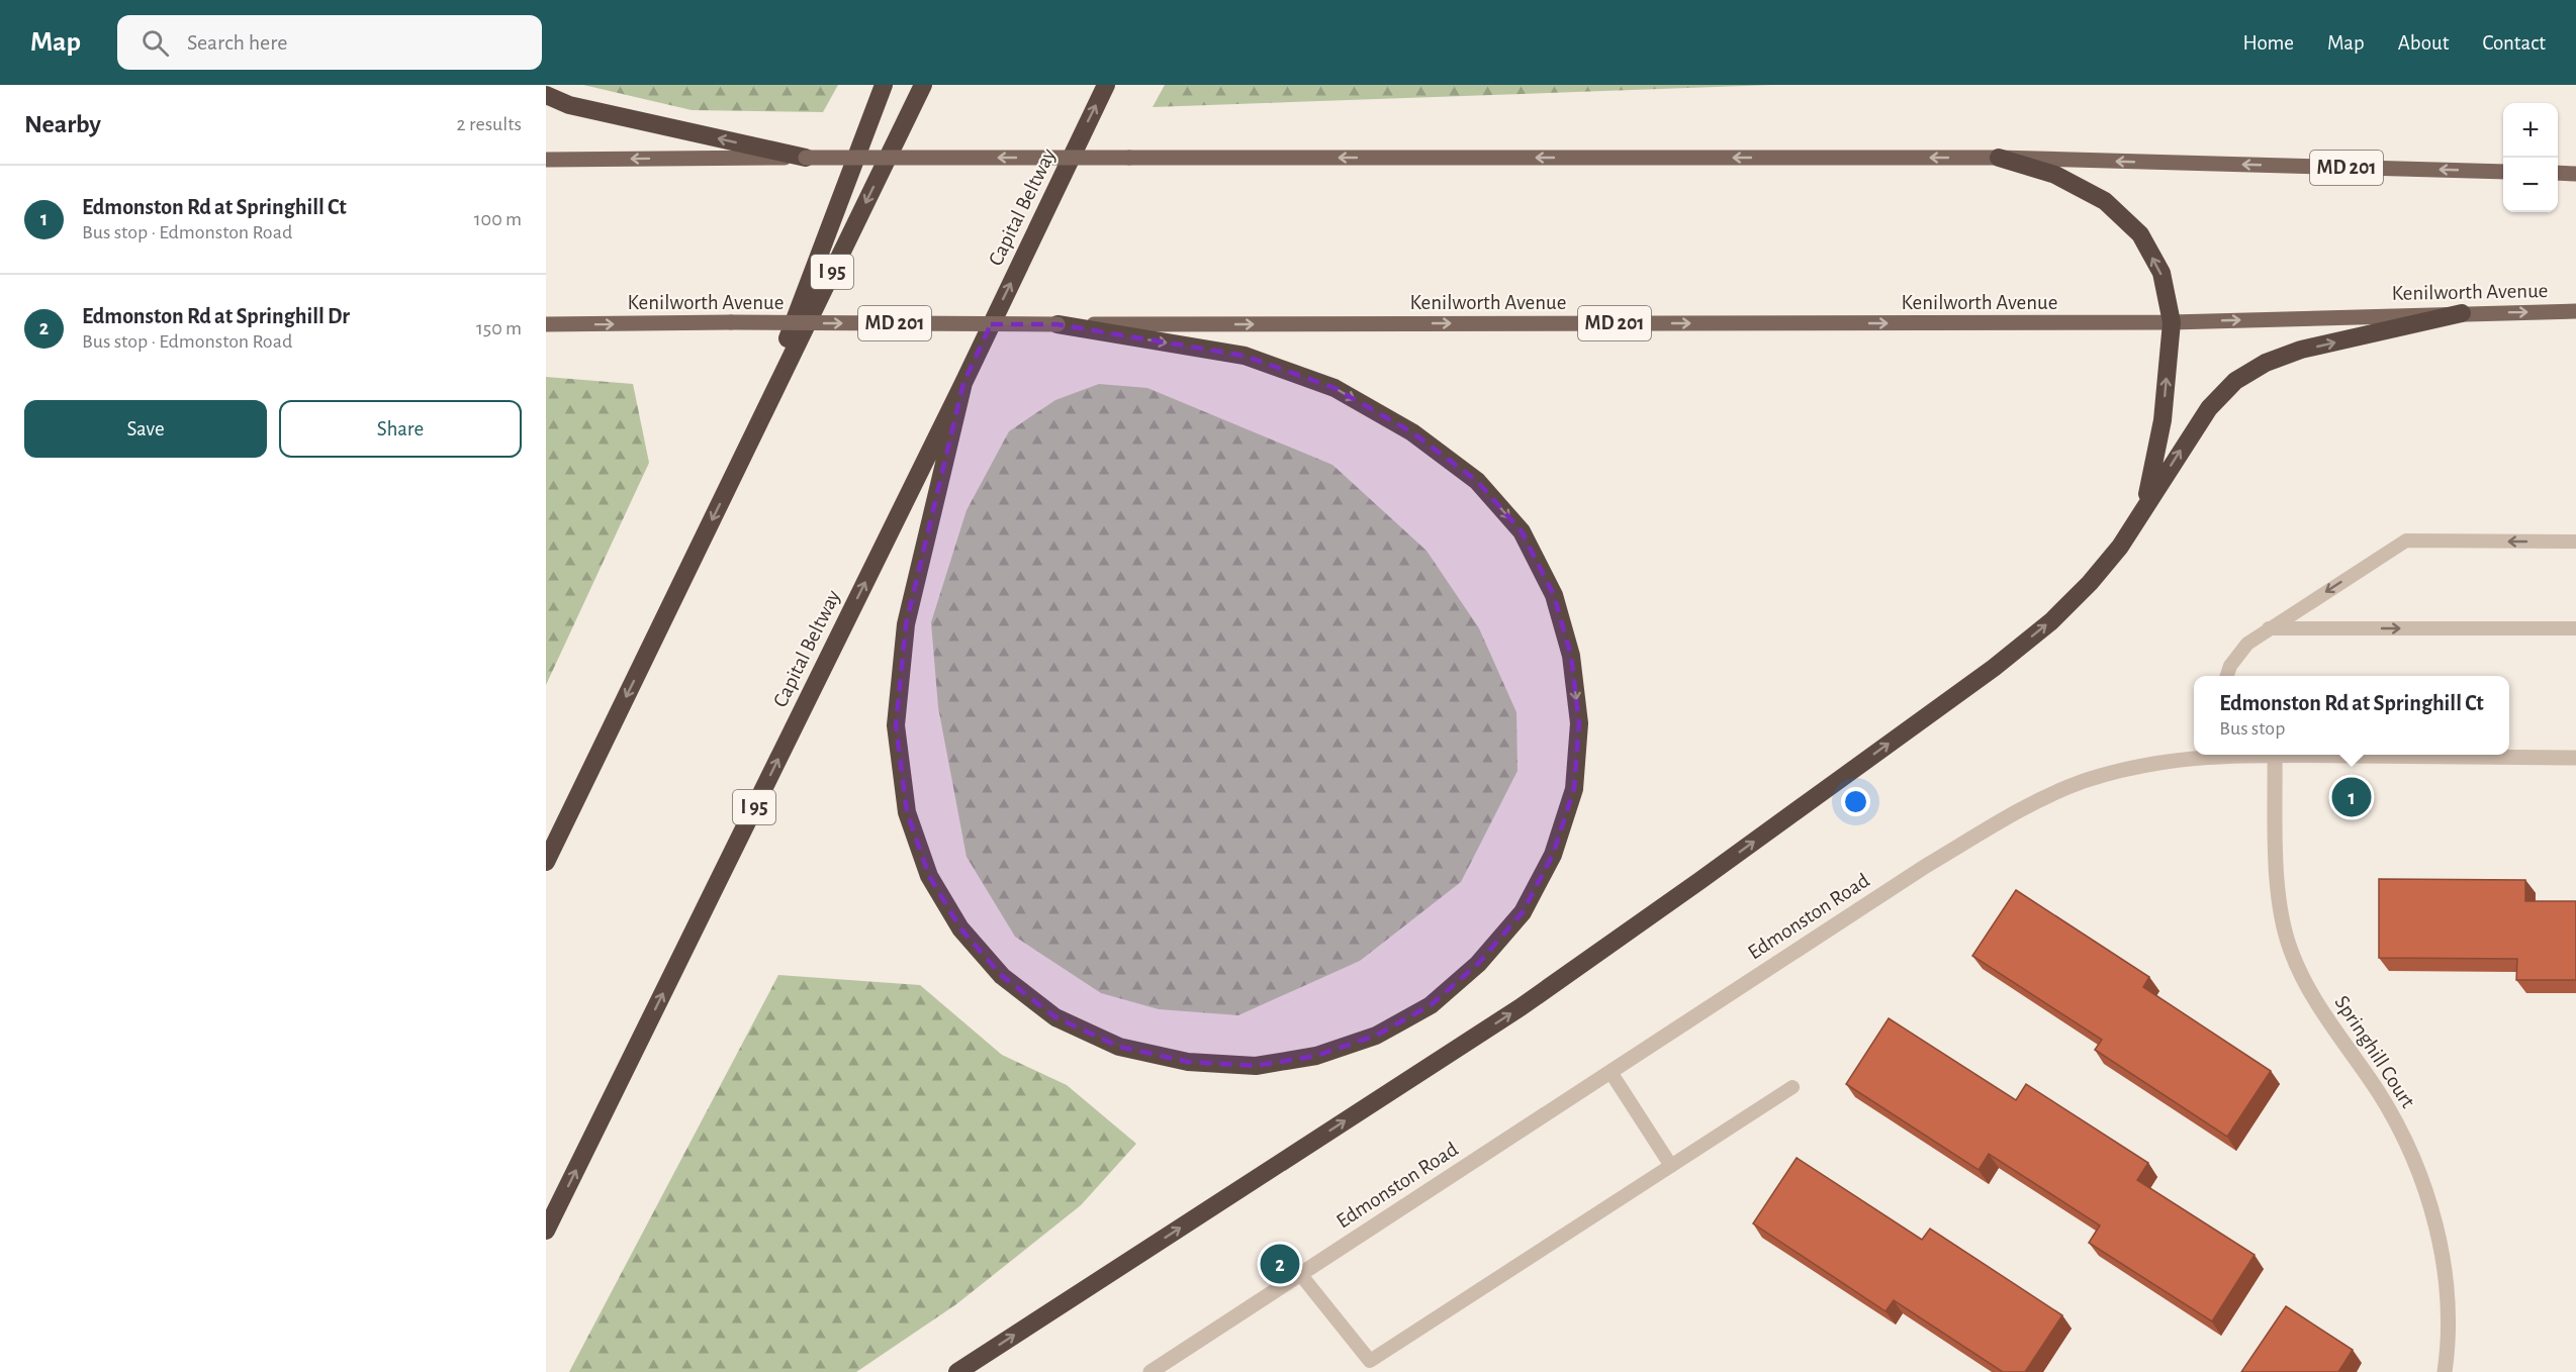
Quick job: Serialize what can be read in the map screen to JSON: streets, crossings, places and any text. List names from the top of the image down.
{
  "streets": {
    "highway": ["Capital Beltway", "I 95"],
    "main road": ["MD 201", "Kenilworth Avenue"],
    "street": ["Edmonston Road", "Springhill Court"]
  },
  "crossings": [
    ["Edmonston Road", "Springhill Court"]
  ],
  "one_way": ["Capital Beltway", "Kenilworth Avenue"],
  "page": {
    "header": "Map",
    "search": "Search here",
    "nav": [
      "Home",
      "Map",
      "About",
      "Contact"
    ],
    "heading": ["Nearby", "2 results"],
    "map_buttons": ["+", "−"],
    "list": [
      {
        "mark": "1",
        "name": "Edmonston Rd at Springhill Ct",
        "note": "Bus stop · Edmonston Road",
        "value": "100 m"
      },
      {
        "mark": "2",
        "name": "Edmonston Rd at Springhill Dr",
        "note": "Bus stop · Edmonston Road",
        "value": "150 m"
      }
    ],
    "buttons": ["Save", "Share"],
    "popup": ["Edmonston Rd at Springhill Ct", "Bus stop"],
    "pins": ["1", "2"]
  }
}
